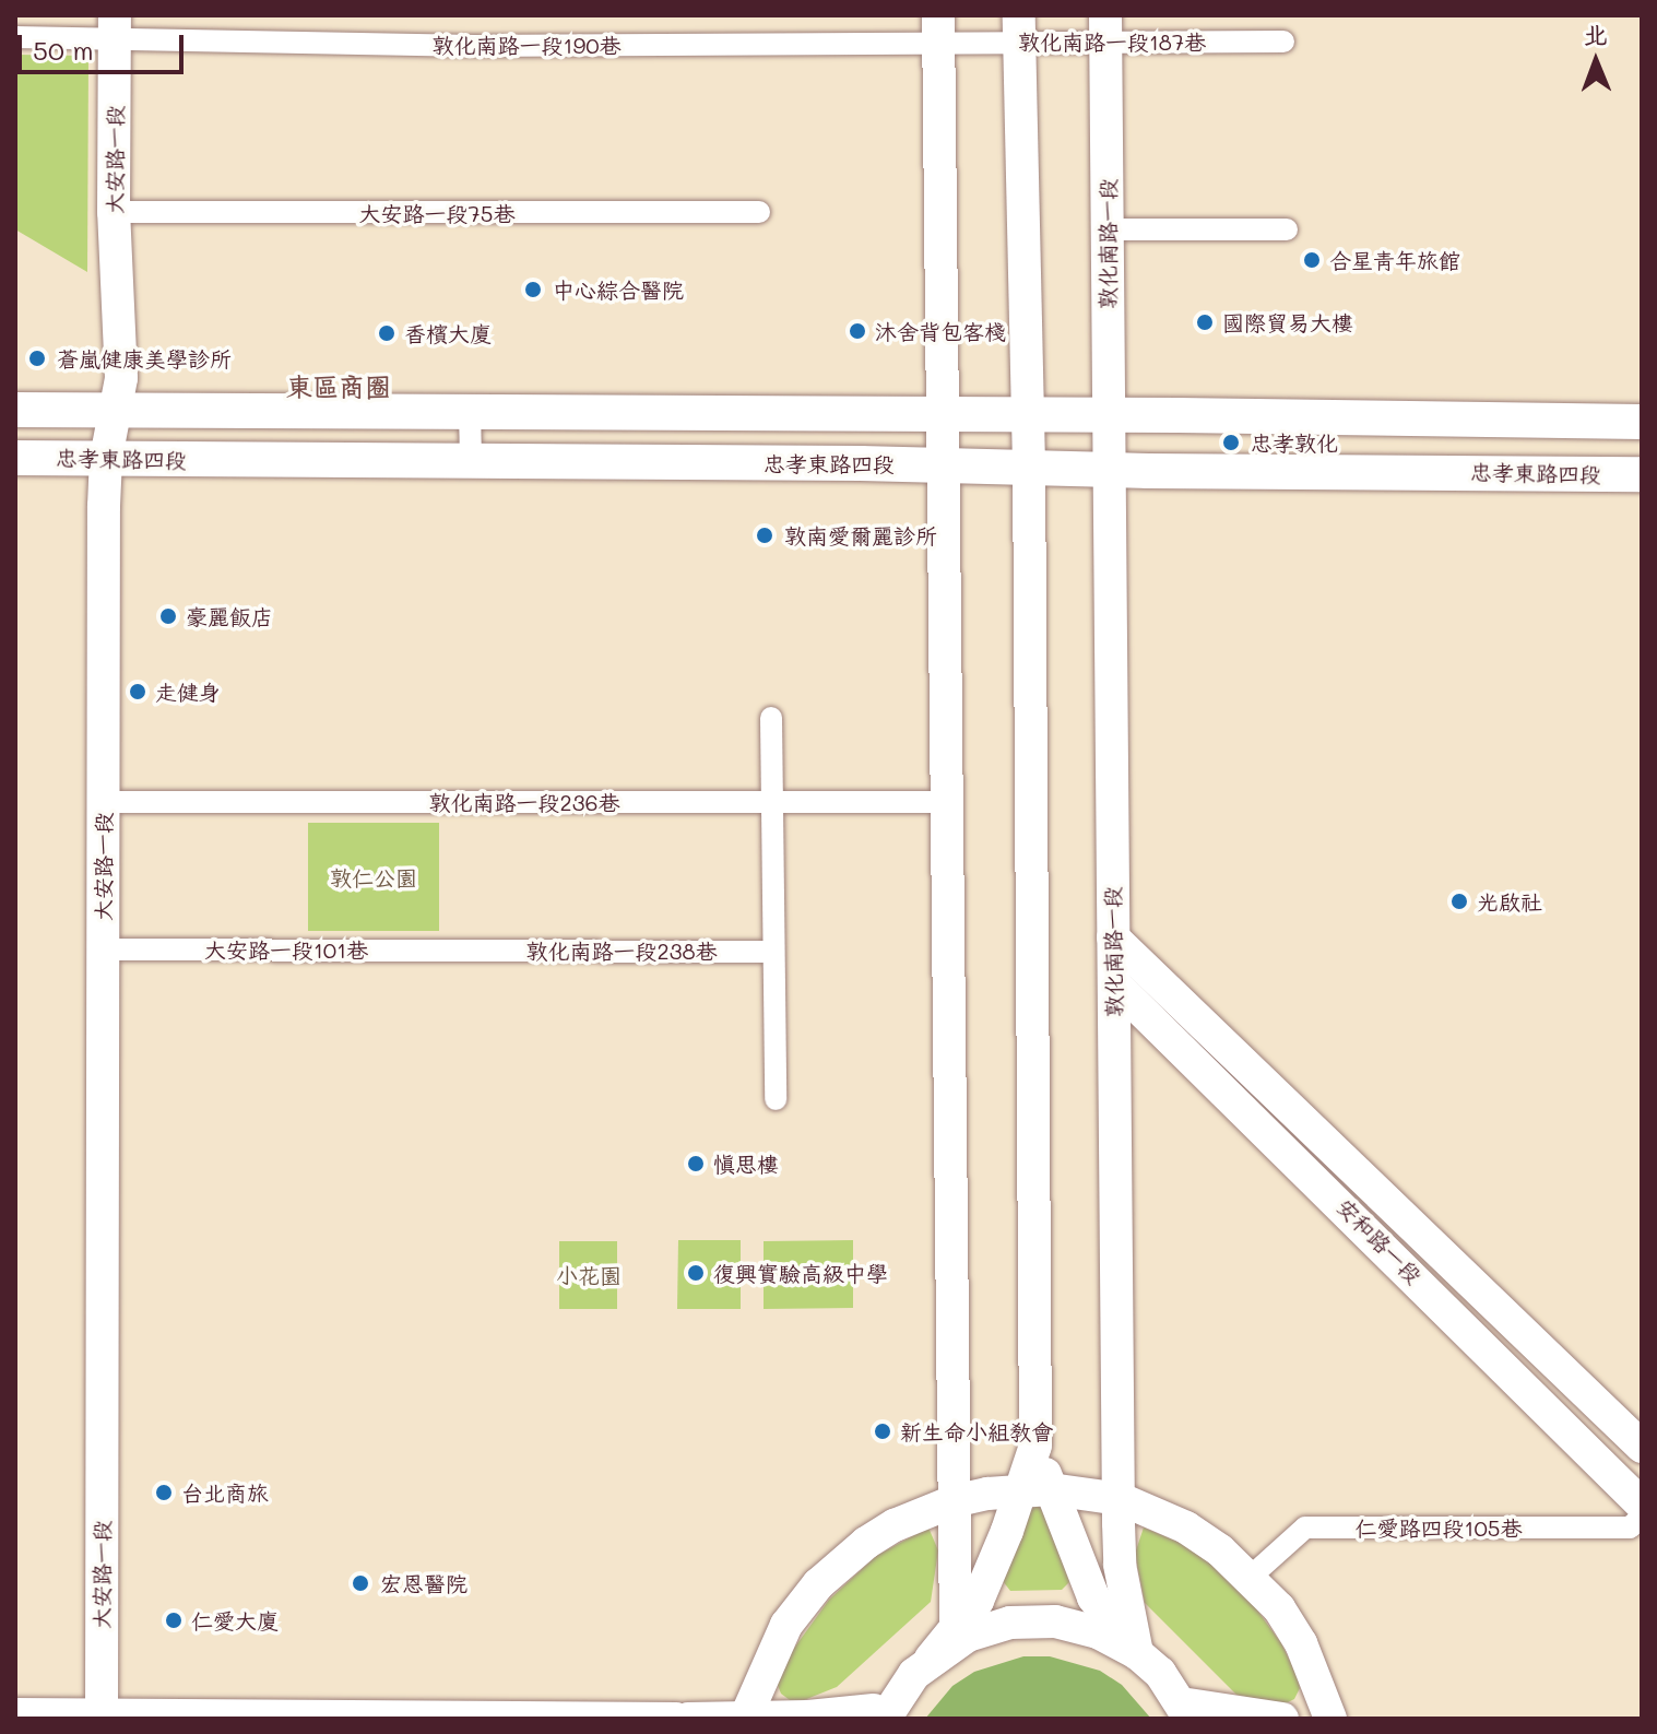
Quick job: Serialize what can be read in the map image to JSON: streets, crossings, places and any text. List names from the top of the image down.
{
  "streets": {
    "main road": [
      "大安路一段",
      "敦化南路一段",
      "忠孝東路四段",
      "安和路一段"
    ],
    "street": [
      "敦化南路一段187巷",
      "敦化南路一段190巷",
      "大安路一段75巷",
      "敦化南路一段236巷",
      "大安路一段101巷",
      "敦化南路一段238巷",
      "仁愛路四段105巷"
    ]
  },
  "crossings": [
    ["敦化南路一段187巷", "敦化南路一段190巷"],
    ["敦化南路一段187巷", "敦化南路一段"],
    ["敦化南路一段190巷", "大安路一段"],
    ["大安路一段", "大安路一段75巷"],
    ["大安路一段", "忠孝東路四段"],
    ["大安路一段", "敦化南路一段236巷"],
    ["大安路一段", "大安路一段101巷"],
    ["敦化南路一段", "忠孝東路四段"],
    ["敦化南路一段", "安和路一段"],
    ["大安路一段101巷", "敦化南路一段238巷"]
  ],
  "districts": ["東區商圈"],
  "parks": ["敦仁公園", "小花園"],
  "places": [
    "合星青年旅館",
    "中心綜合醫院",
    "國際貿易大樓",
    "沐舍背包客棧",
    "香檳大廈",
    "蒼嵐健康美學診所",
    "忠孝敦化",
    "敦南愛爾麗診所",
    "豪麗飯店",
    "走健身",
    "光啟社",
    "慎思樓",
    "復興實驗高級中學",
    "新生命小組教會",
    "台北商旅",
    "宏恩醫院",
    "仁愛大廈"
  ],
  "scale_bar": "50 m",
  "north": "top"
}
